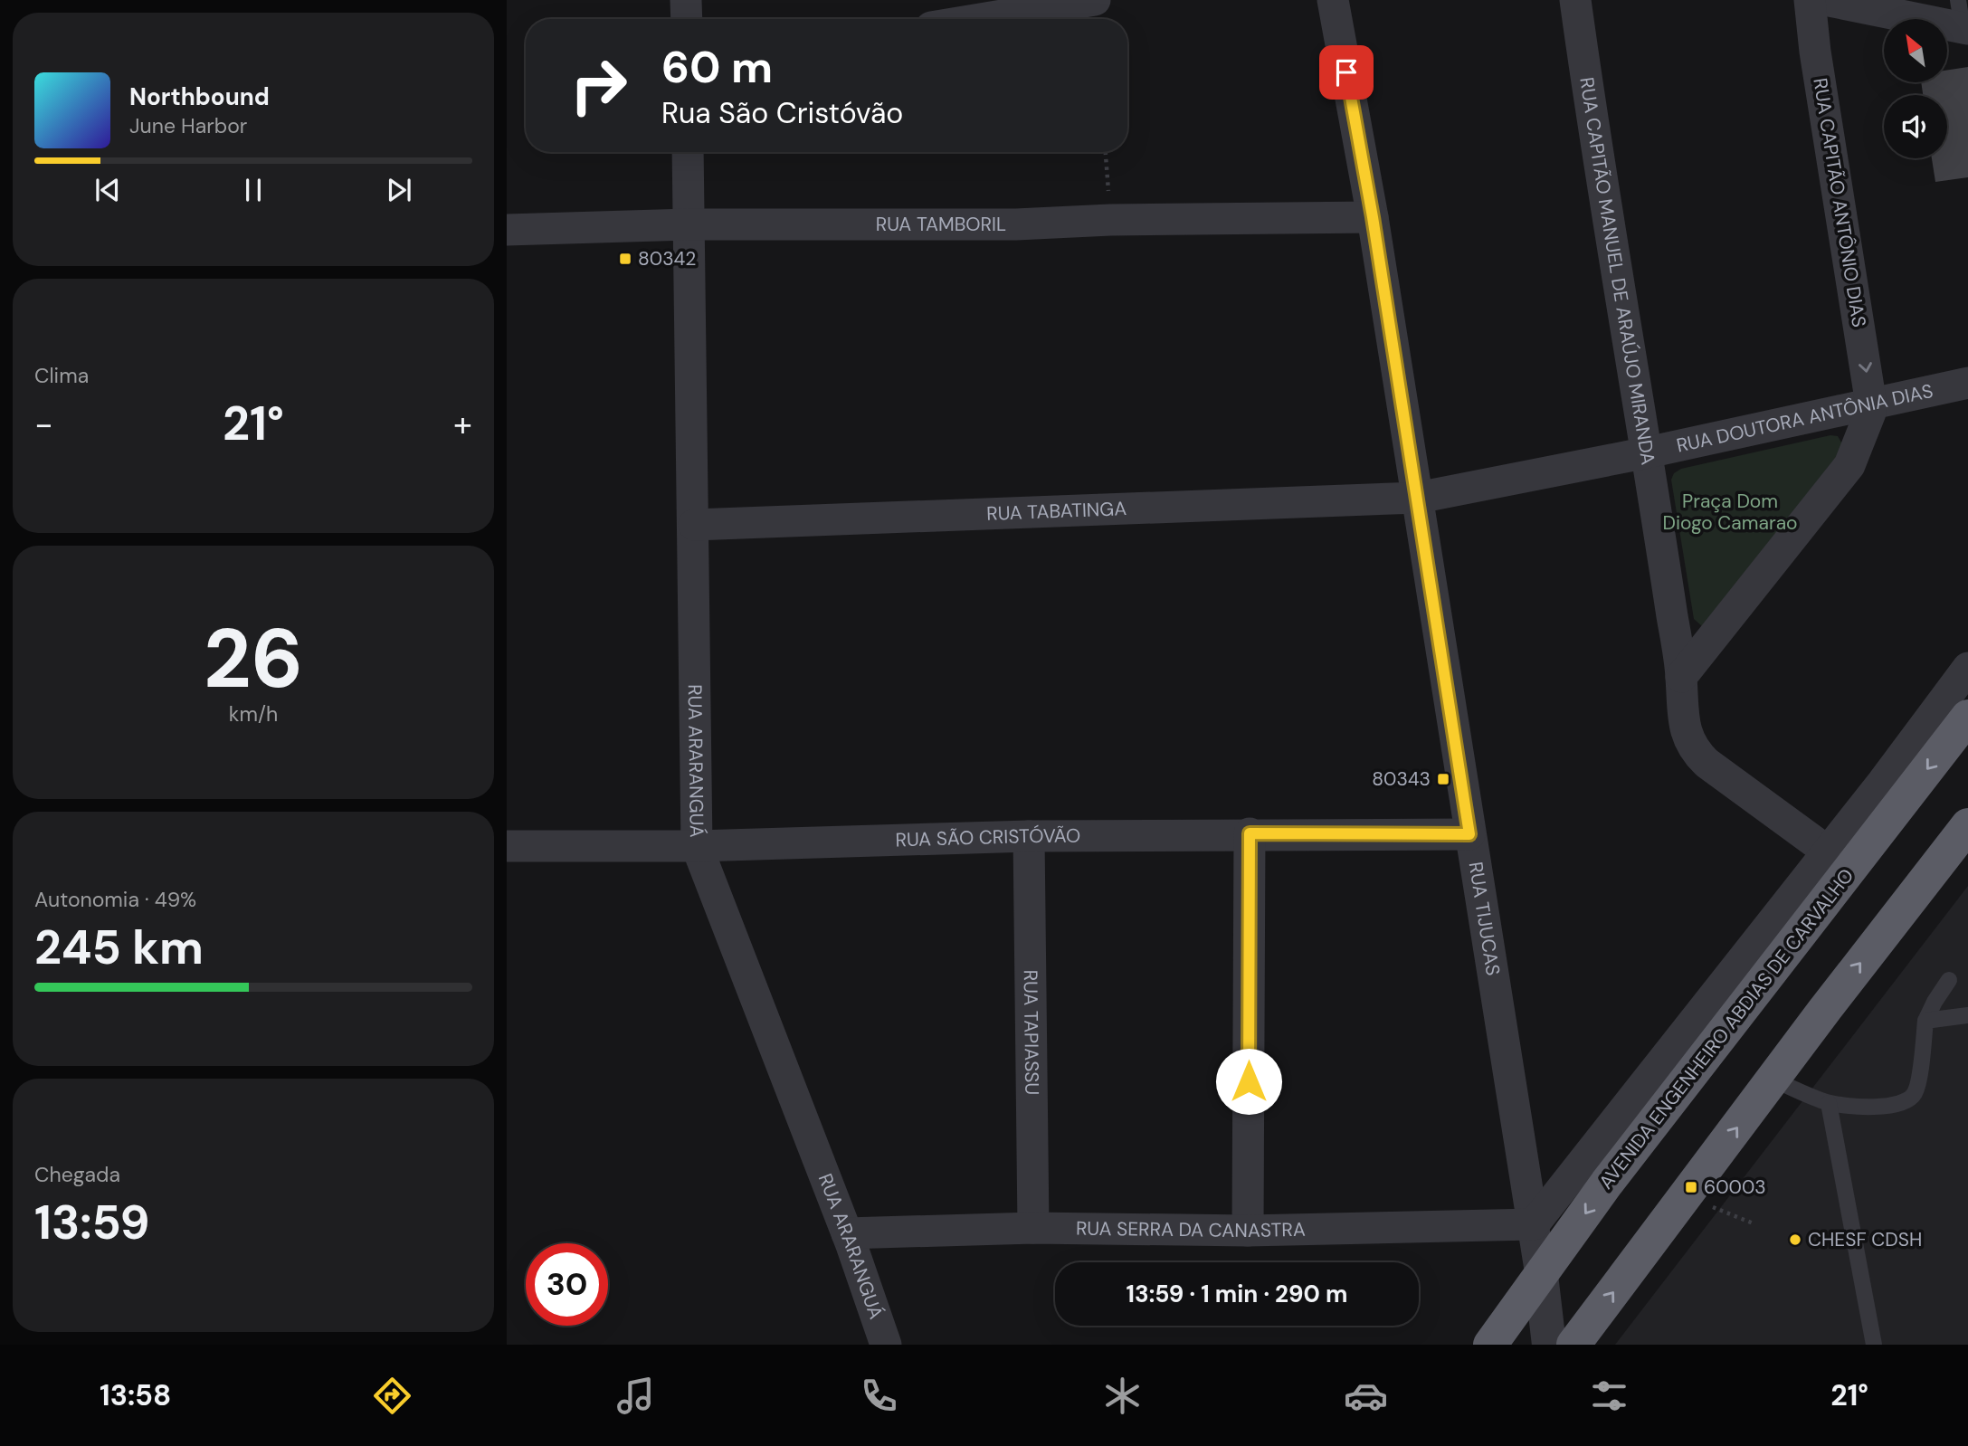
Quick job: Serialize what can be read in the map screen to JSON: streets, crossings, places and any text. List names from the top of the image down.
{
  "streets": {
    "highway": ["AVENIDA ENGENHEIRO ABDIAS DE CARVALHO"],
    "street": [
      "RUA CAPITÃO ANTÔNIO DIAS",
      "RUA TAMBORIL",
      "RUA CAPITÃO MANUEL DE ARAÚJO MIRANDA",
      "RUA DOUTORA ANTÔNIA DIAS",
      "RUA TABATINGA",
      "RUA ARARANGUÁ",
      "RUA SÃO CRISTÓVÃO",
      "RUA TIJUCAS",
      "RUA TAPIASSU",
      "RUA SERRA DA CANASTRA"
    ]
  },
  "crossings": [
    ["RUA CAPITÃO ANTÔNIO DIAS", "RUA DOUTORA ANTÔNIA DIAS"],
    ["RUA TAMBORIL", "RUA ARARANGUÁ"],
    ["RUA TAMBORIL", "RUA TIJUCAS"],
    ["RUA CAPITÃO MANUEL DE ARAÚJO MIRANDA", "RUA DOUTORA ANTÔNIA DIAS"],
    ["RUA DOUTORA ANTÔNIA DIAS", "RUA TABATINGA"],
    ["RUA DOUTORA ANTÔNIA DIAS", "RUA TIJUCAS"],
    ["RUA TABATINGA", "RUA ARARANGUÁ"],
    ["RUA TABATINGA", "RUA TIJUCAS"],
    ["RUA ARARANGUÁ", "RUA SÃO CRISTÓVÃO"],
    ["RUA ARARANGUÁ", "RUA SERRA DA CANASTRA"],
    ["RUA SÃO CRISTÓVÃO", "RUA TIJUCAS"],
    ["RUA SÃO CRISTÓVÃO", "RUA TAPIASSU"],
    ["RUA TIJUCAS", "AVENIDA ENGENHEIRO ABDIAS DE CARVALHO"],
    ["RUA TIJUCAS", "RUA SERRA DA CANASTRA"],
    ["RUA TAPIASSU", "RUA SERRA DA CANASTRA"]
  ],
  "one_way": ["RUA CAPITÃO ANTÔNIO DIAS"],
  "parks": ["Praça Dom Diogo Camarao"],
  "places": {
    "transit": ["80342", "80343", "60003"],
    "other": ["CHESF CDSH"]
  },
  "north": "top left",
  "page": {
    "turn": ["60 m", "Rua São Cristóvão"],
    "song": ["Northbound", "June Harbor"],
    "tile": [
      "Clima",
      ["26", "km/h"],
      ["Autonomia · 49%", "245 km"],
      ["Chegada", "13:59"]
    ],
    "heat": ["−", "21°", "+"],
    "limit": "30",
    "trip": "13:59 · 1 min · 290 m",
    "tabs": ["13:58", "21°"]
  }
}
